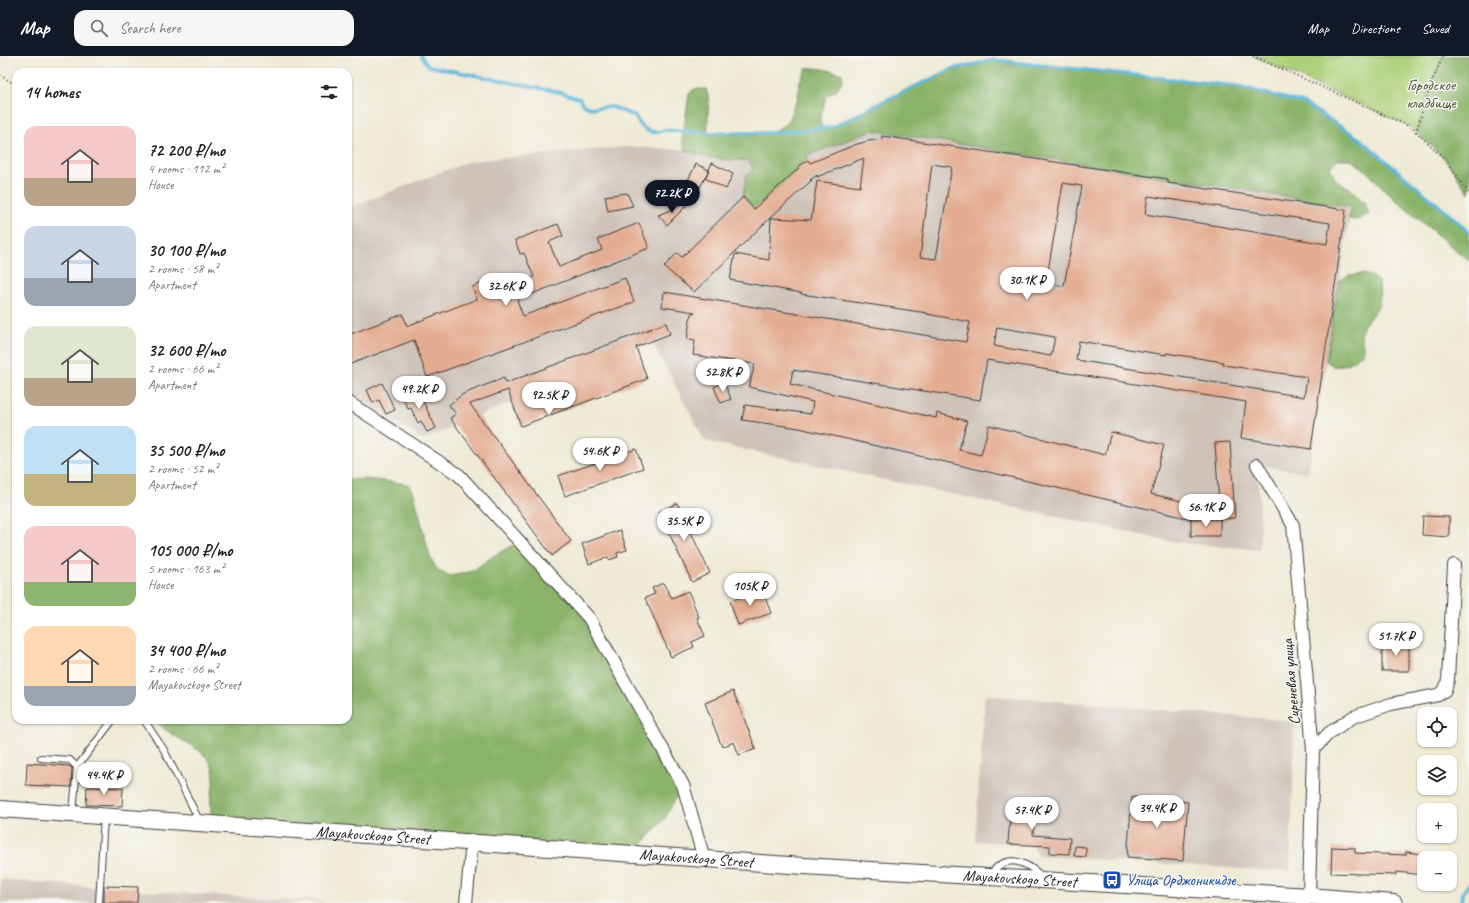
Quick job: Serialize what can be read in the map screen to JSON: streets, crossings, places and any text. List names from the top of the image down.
{
  "streets": {
    "street": ["Сиреневая улица", "Mayakovskogo Street"]
  },
  "crossings": [
    ["Сиреневая улица", "Mayakovskogo Street"]
  ],
  "parks": ["Городское кладбище"],
  "places": {
    "bus stop": ["Улица Орджоникидзе"]
  },
  "page": {
    "header": "Map",
    "search": "Search here",
    "nav": ["Map", "Directions", "Saved"],
    "heading": "14 homes",
    "list": [
      {
        "name": "72 200 ₽/mo",
        "note": "4 rooms · 112 m² · House"
      },
      {
        "name": "30 100 ₽/mo",
        "note": "2 rooms · 58 m² · Apartment"
      },
      {
        "name": "32 600 ₽/mo",
        "note": "2 rooms · 66 m² · Apartment"
      },
      {
        "name": "35 500 ₽/mo",
        "note": "2 rooms · 52 m² · Apartment"
      },
      {
        "name": "105 000 ₽/mo",
        "note": "5 rooms · 163 m² · House"
      },
      {
        "name": "34 400 ₽/mo",
        "note": "2 rooms · 66 m² · Mayakovskogo Street"
      }
    ],
    "price": [
      "72.2K ₽",
      "30.1K ₽",
      "32.6K ₽",
      "52.8K ₽",
      "49.2K ₽",
      "92.5K ₽",
      "54.6K ₽",
      "56.1K ₽",
      "35.5K ₽",
      "105K ₽",
      "51.7K ₽",
      "44.4K ₽",
      "34.4K ₽",
      "57.4K ₽"
    ],
    "map_buttons": ["+", "−"]
  }
}
